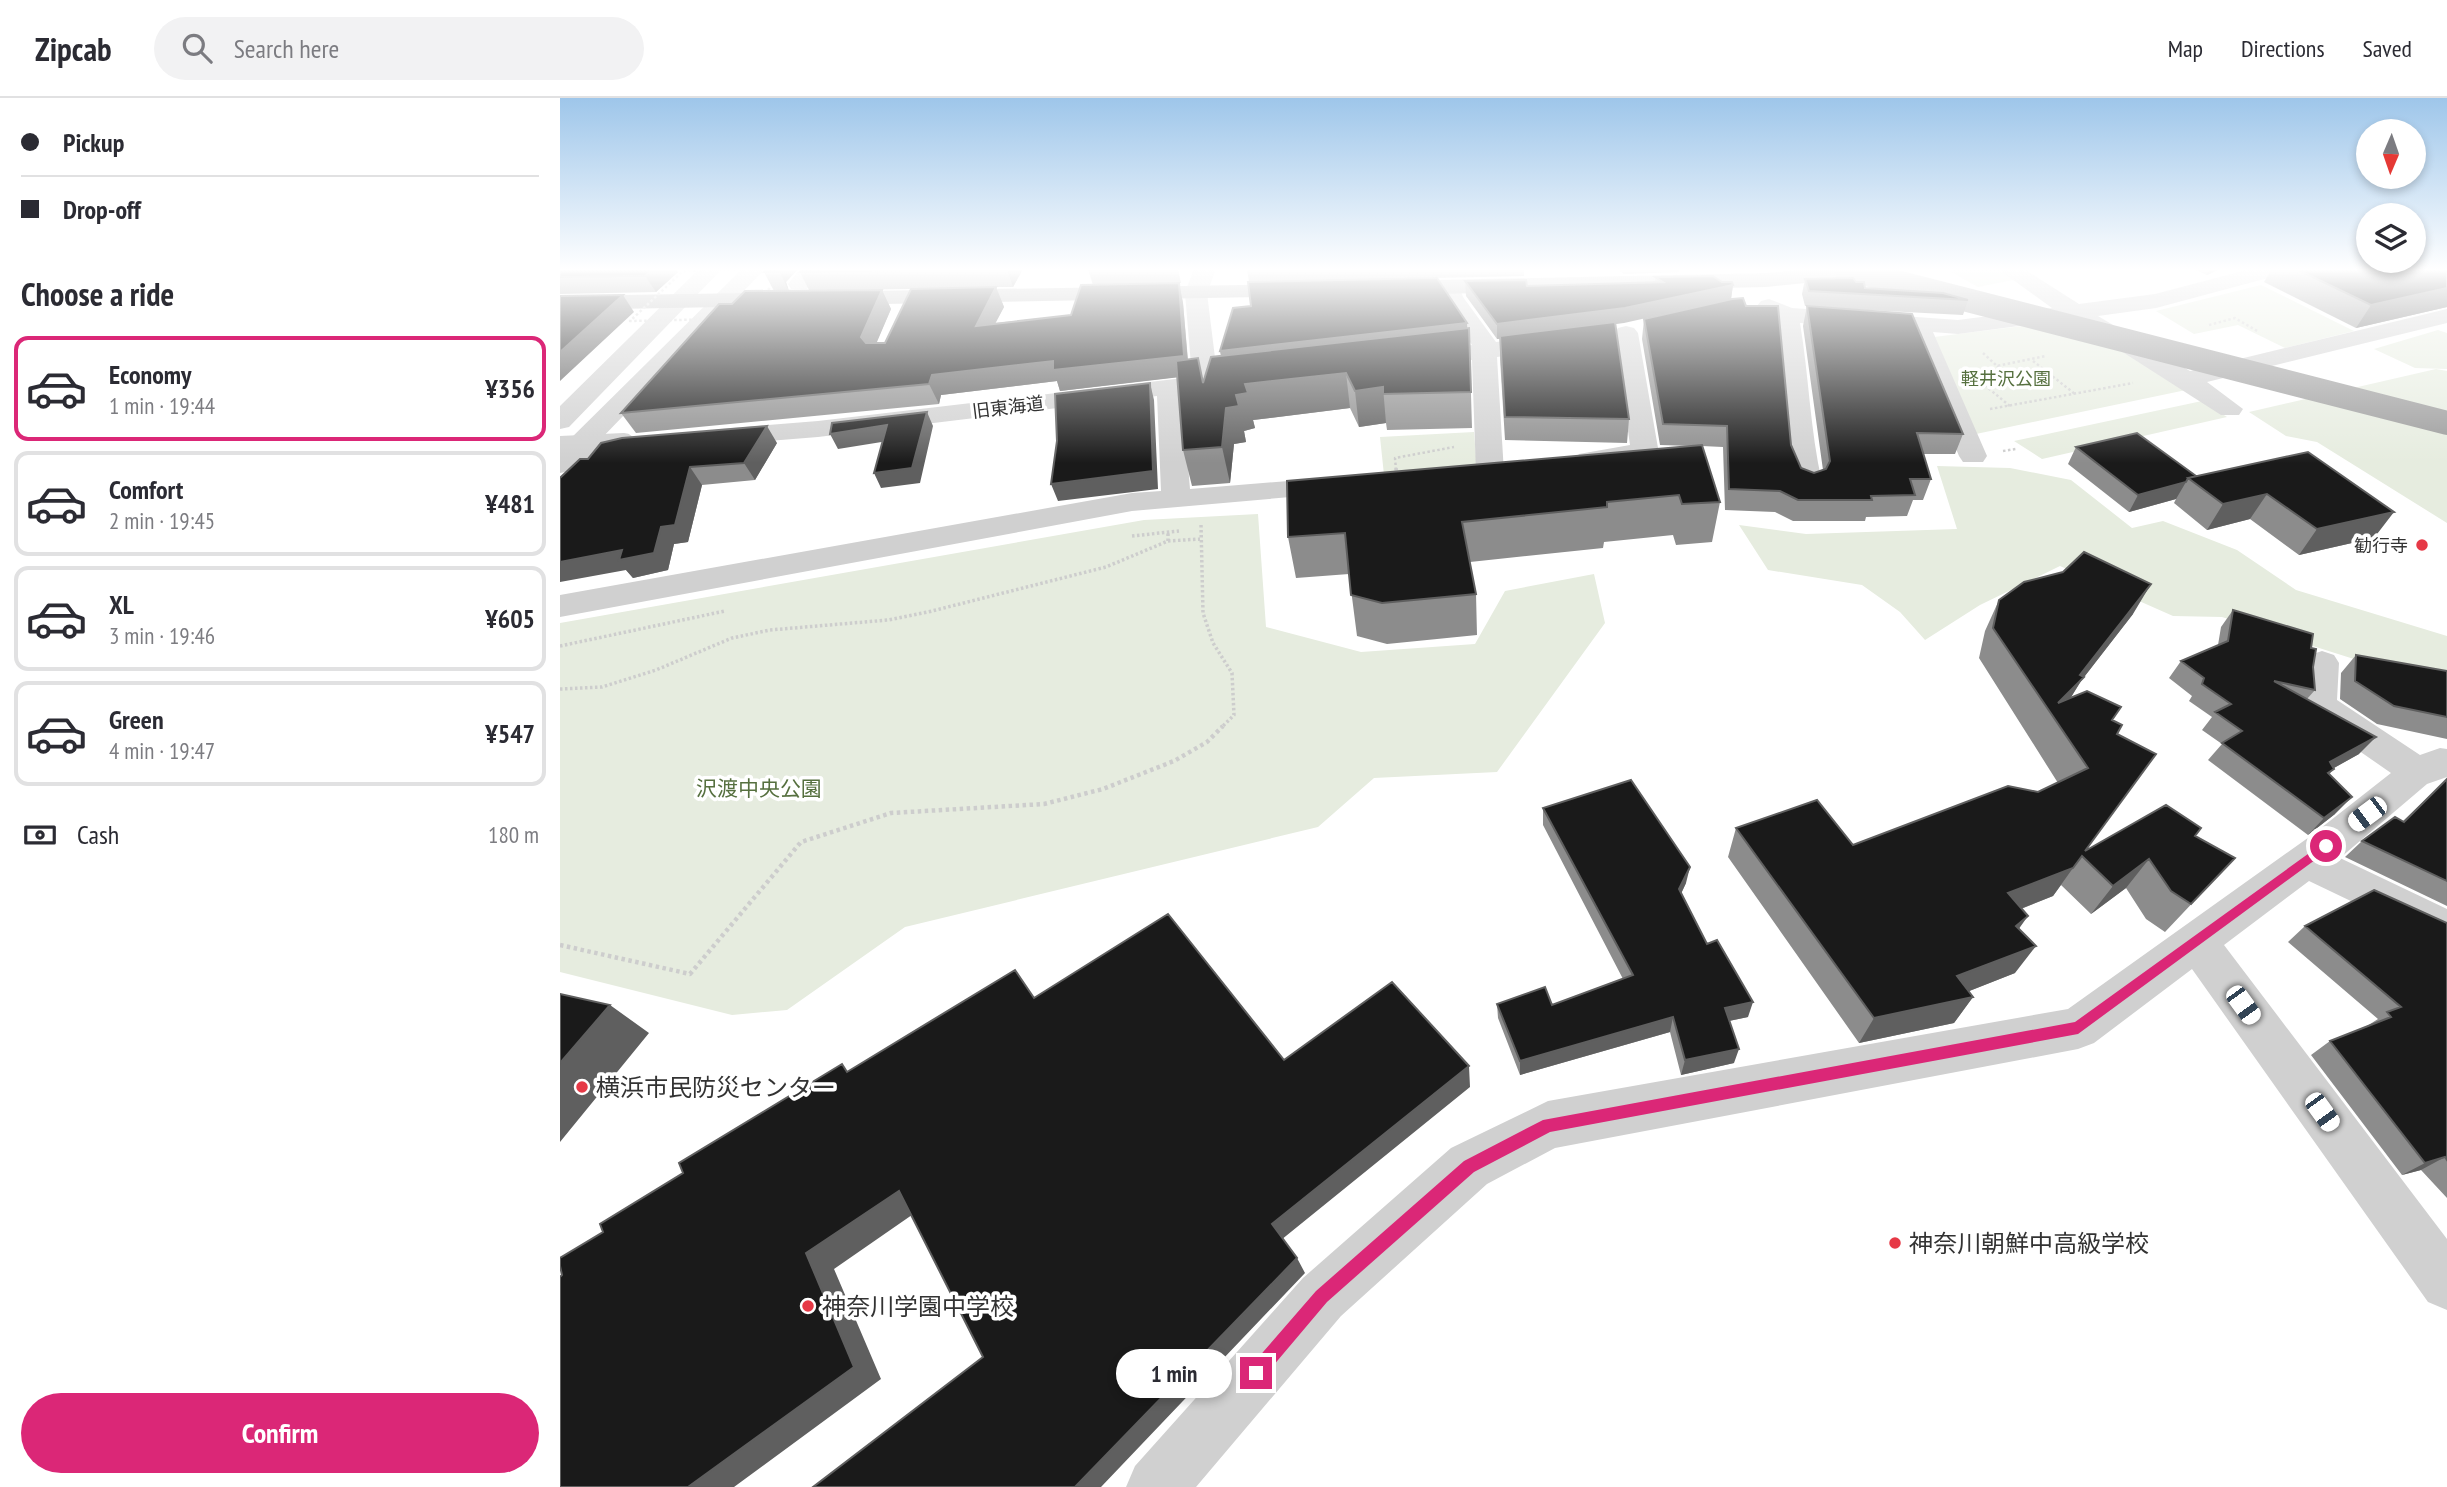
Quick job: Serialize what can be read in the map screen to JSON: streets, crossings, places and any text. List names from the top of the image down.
{
  "streets": {
    "street": ["旧東海道"]
  },
  "parks": ["軽井沢公園", "沢渡中央公園"],
  "places": [
    "勧行寺",
    "横浜市民防災センター",
    "神奈川朝鮮中高級学校",
    "神奈川学園中学校"
  ],
  "north": "bottom",
  "page": {
    "header": "Zipcab",
    "search": "Search here",
    "nav": ["Map", "Directions", "Saved"],
    "banner": ["Pickup", "Drop-off"],
    "heading": "Choose a ride",
    "list": [
      {
        "name": "Economy",
        "note": "1 min · 19:44",
        "value": "¥356"
      },
      {
        "name": "Comfort",
        "note": "2 min · 19:45",
        "value": "¥481"
      },
      {
        "name": "XL",
        "note": "3 min · 19:46",
        "value": "¥605"
      },
      {
        "name": "Green",
        "note": "4 min · 19:47",
        "value": "¥547"
      }
    ],
    "pay": ["Cash", "180 m"],
    "bubble": "1 min",
    "buttons": "Confirm"
  }
}
